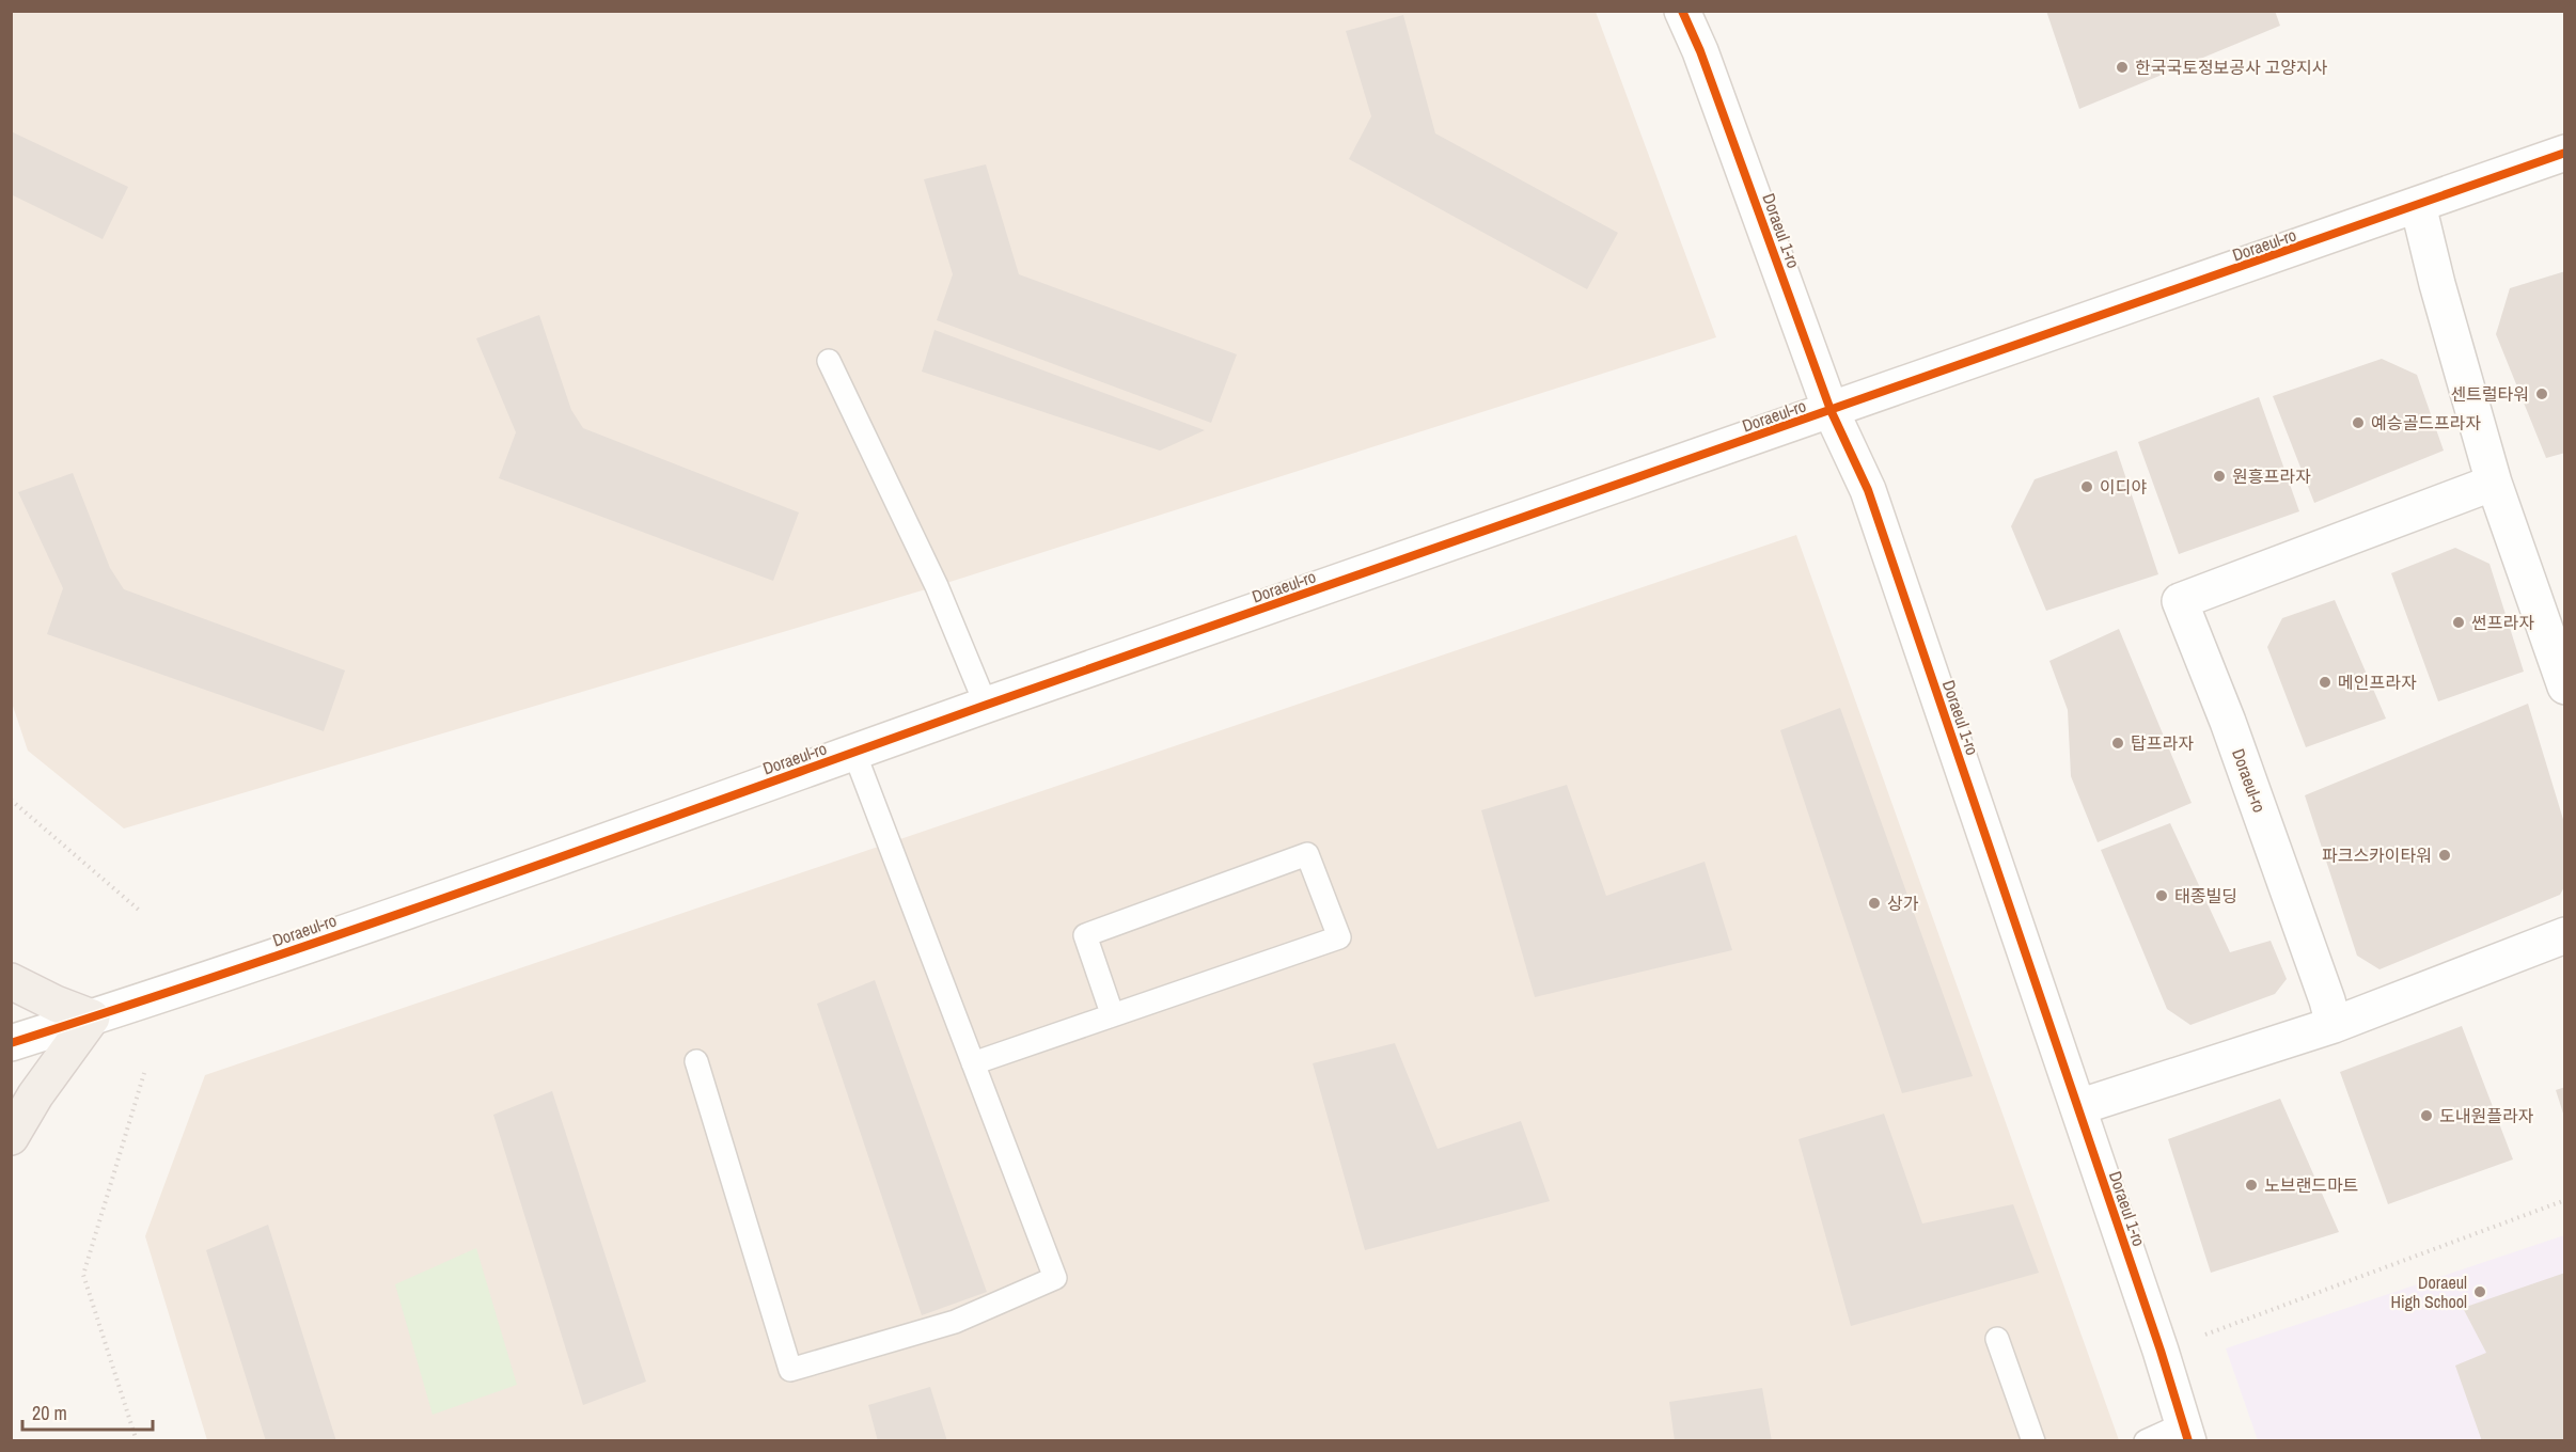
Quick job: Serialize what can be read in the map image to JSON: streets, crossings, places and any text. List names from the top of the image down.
{
  "streets": {
    "street": ["Doraeul 1-ro", "Doraeul-ro"]
  },
  "crossings": [
    ["Doraeul 1-ro", "Doraeul-ro"]
  ],
  "places": [
    "한국국토정보공사 고양지사",
    "센트럴타워",
    "예승골드프라자",
    "원흥프라자",
    "이디야",
    "썬프라자",
    "메인프라자",
    "탑프라자",
    "파크스카이타워",
    "태종빌딩",
    "상가",
    "도내원플라자",
    "노브랜드마트",
    "Doraeul High School"
  ],
  "scale_bar": "20 m"
}
